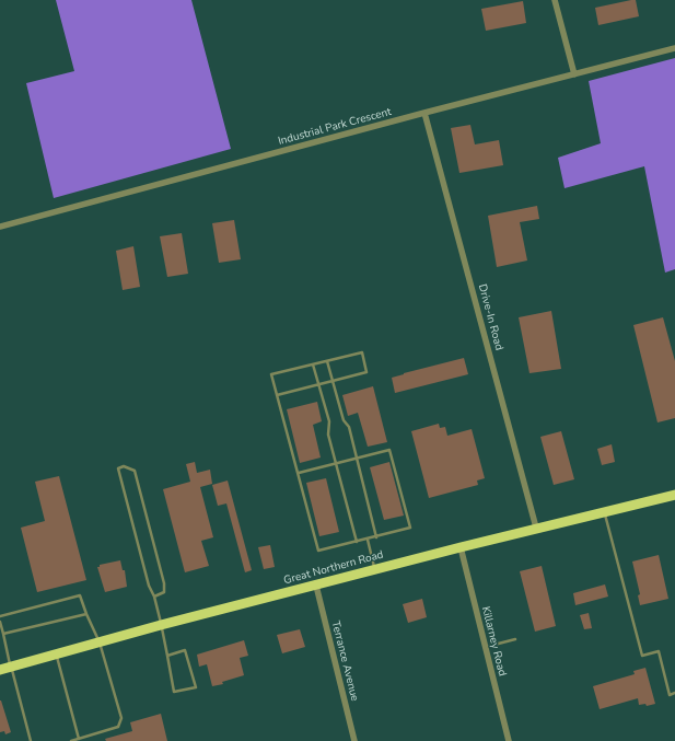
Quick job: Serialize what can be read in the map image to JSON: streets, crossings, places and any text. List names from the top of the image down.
{
  "streets": {
    "highway": ["Great Northern Road"],
    "street": [
      "Industrial Park Crescent",
      "Drive-In Road",
      "Killarney Road",
      "Terrance Avenue"
    ]
  },
  "crossings": [
    ["Industrial Park Crescent", "Drive-In Road"],
    ["Drive-In Road", "Great Northern Road"],
    ["Great Northern Road", "Killarney Road"],
    ["Great Northern Road", "Terrance Avenue"]
  ]
}
